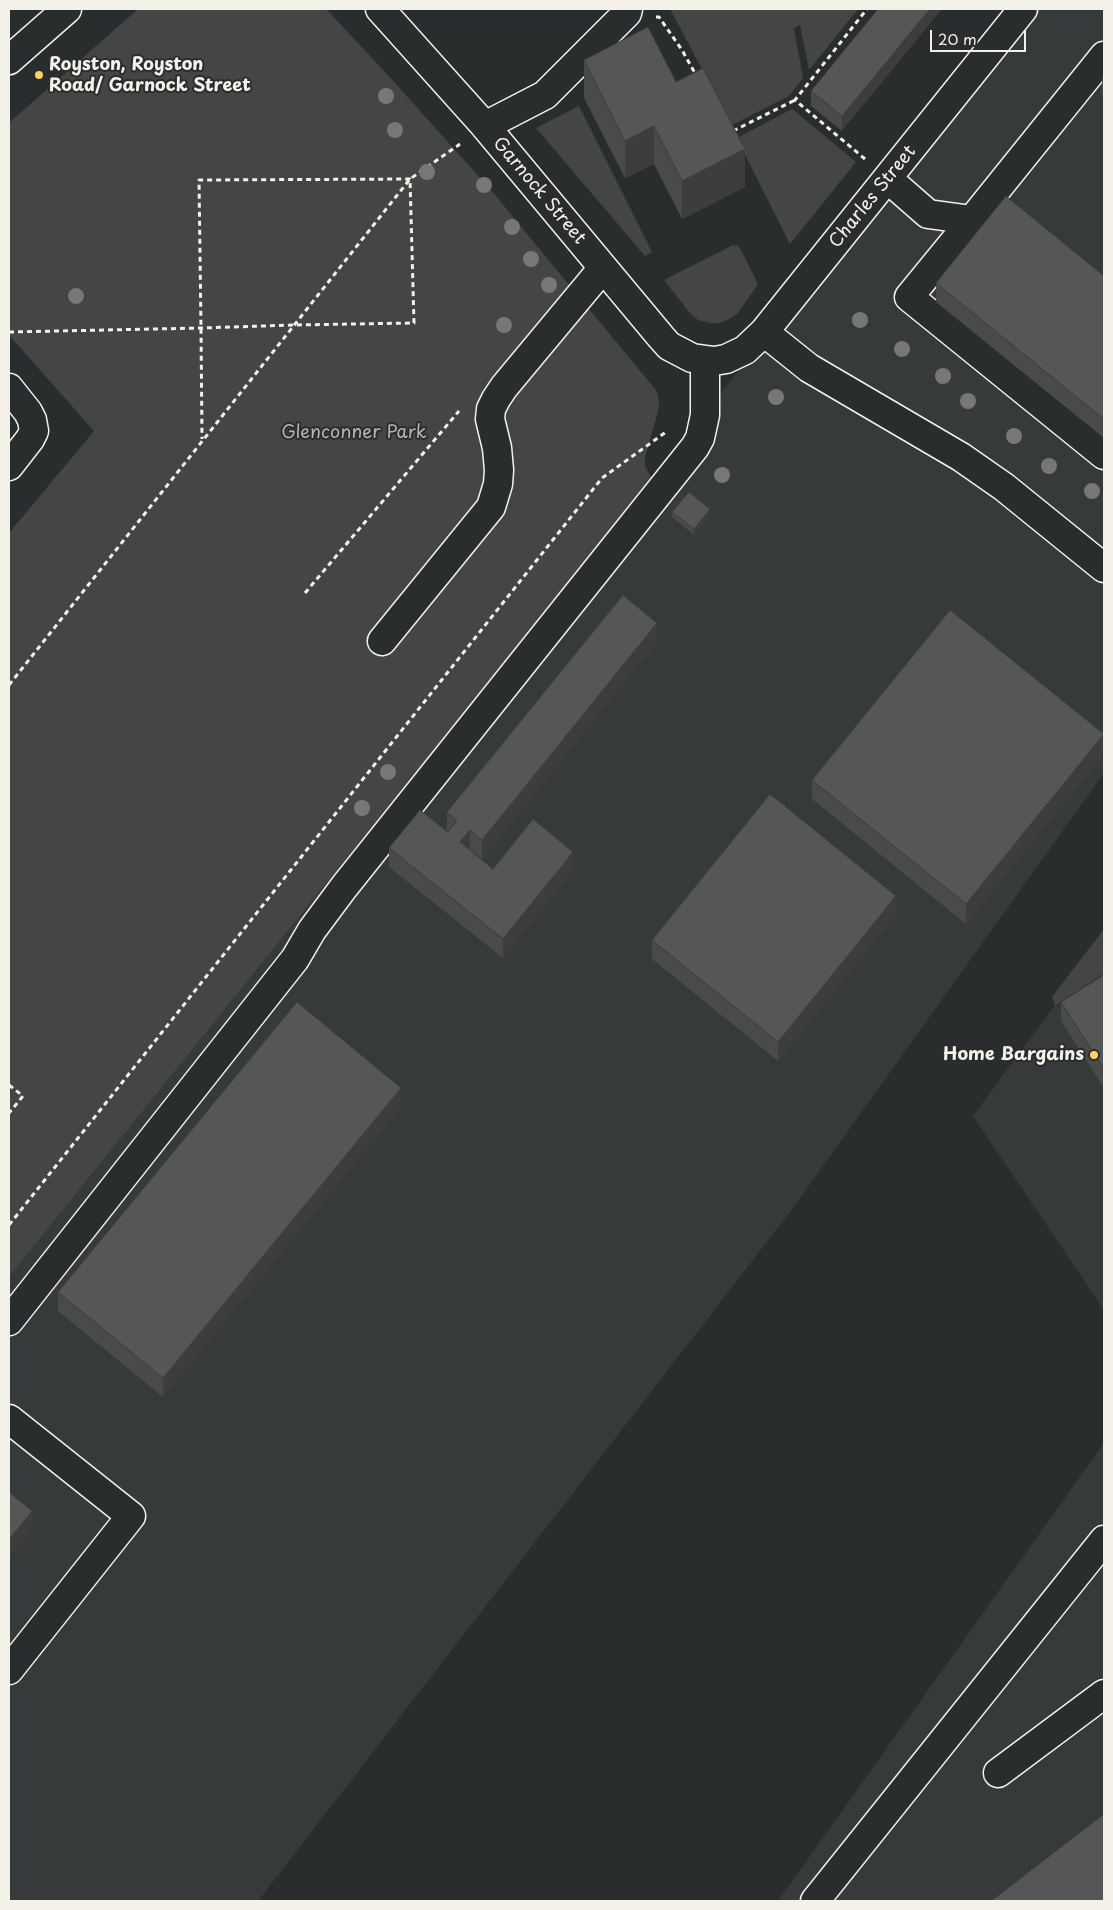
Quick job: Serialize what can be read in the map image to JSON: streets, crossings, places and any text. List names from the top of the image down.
{
  "streets": {
    "street": ["Garnock Street", "Charles Street"]
  },
  "crossings": [
    ["Garnock Street", "Charles Street"]
  ],
  "parks": ["Glenconner Park"],
  "places": ["Royston, Royston Road/ Garnock Street", "Home Bargains"],
  "scale_bar": "20 m"
}
